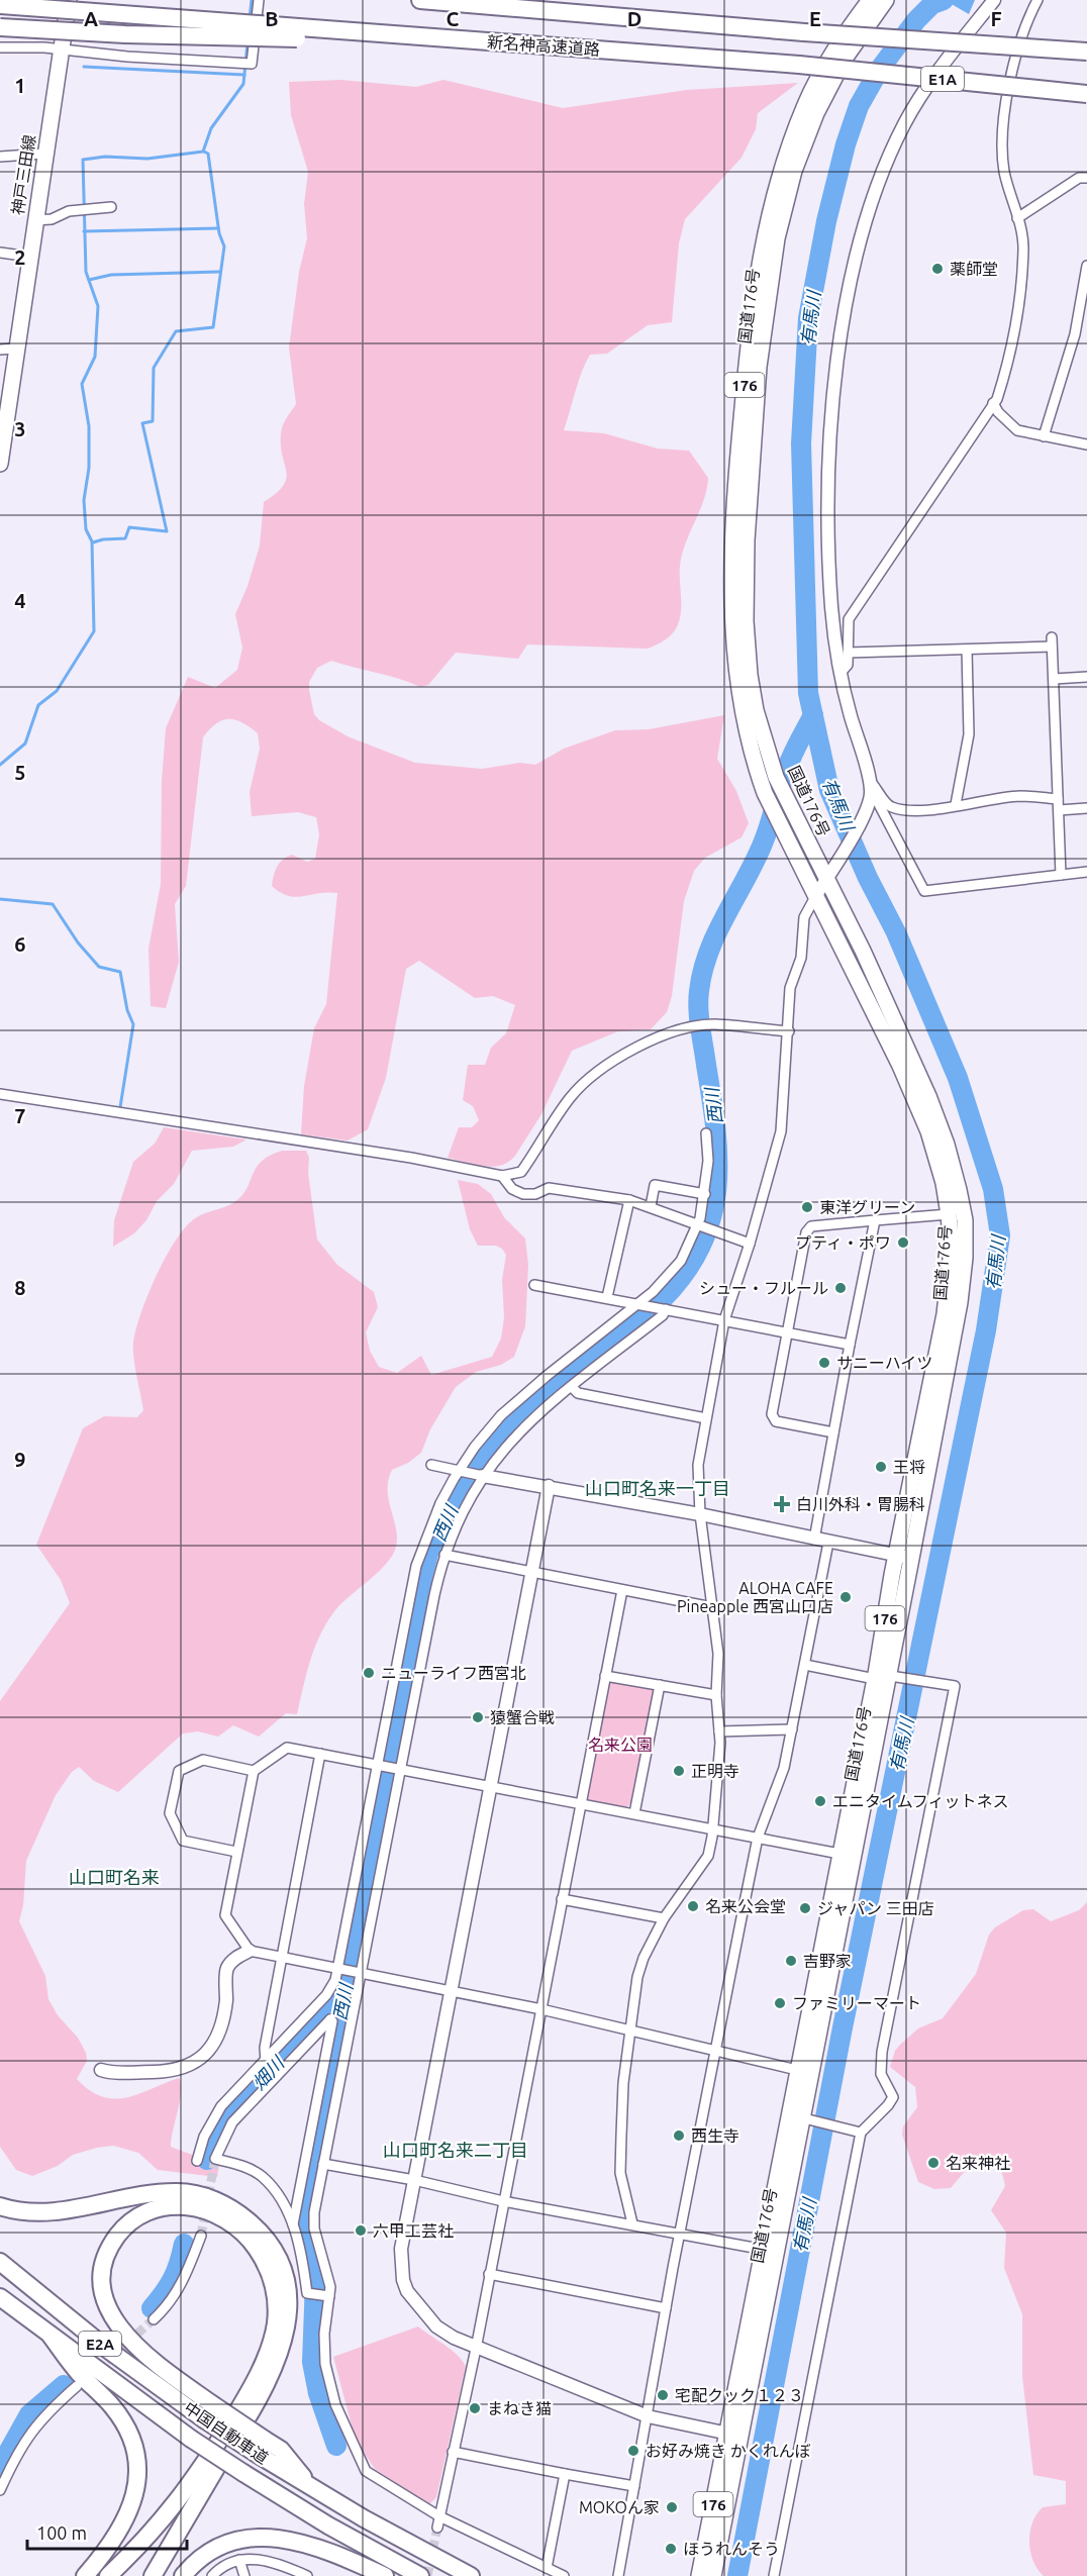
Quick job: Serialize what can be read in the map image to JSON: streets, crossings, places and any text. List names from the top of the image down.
{
  "streets": {
    "highway": [
      "新名神高速道路",
      "E1A",
      "E2A",
      "中国自動車道"
    ],
    "main road": ["神戸三田線", "国道176号", "176"]
  },
  "districts": ["山口町名来一丁目", "山口町名来", "山口町名来二丁目"],
  "water": ["有馬川", "西川", "畑川"],
  "parks": ["名来公園"],
  "places": {
    "other": [
      "薬師堂",
      "東洋グリーン",
      "プティ・ポワ",
      "シュー・フルール",
      "サニーハイツ",
      "王将",
      "ALOHA CAFE Pineapple 西宮山口店",
      "ニューライフ西宮北",
      "猿蟹合戦",
      "正明寺",
      "エニタイムフィットネス",
      "名来公会堂",
      "ジャパン 三田店",
      "吉野家",
      "ファミリーマート",
      "西生寺",
      "名来神社",
      "六甲工芸社",
      "宅配クック１２３",
      "まねき猫",
      "お好み焼き かくれんぼ",
      "MOKOん家",
      "ほうれんそう"
    ],
    "health": ["白川外科・胃腸科"]
  },
  "scale_bar": "100 m",
  "grid": {
    "columns": [
      "A",
      "B",
      "C",
      "D",
      "E",
      "F"
    ],
    "rows": [
      "1",
      "2",
      "3",
      "4",
      "5",
      "6",
      "7",
      "8",
      "9"
    ]
  }
}
